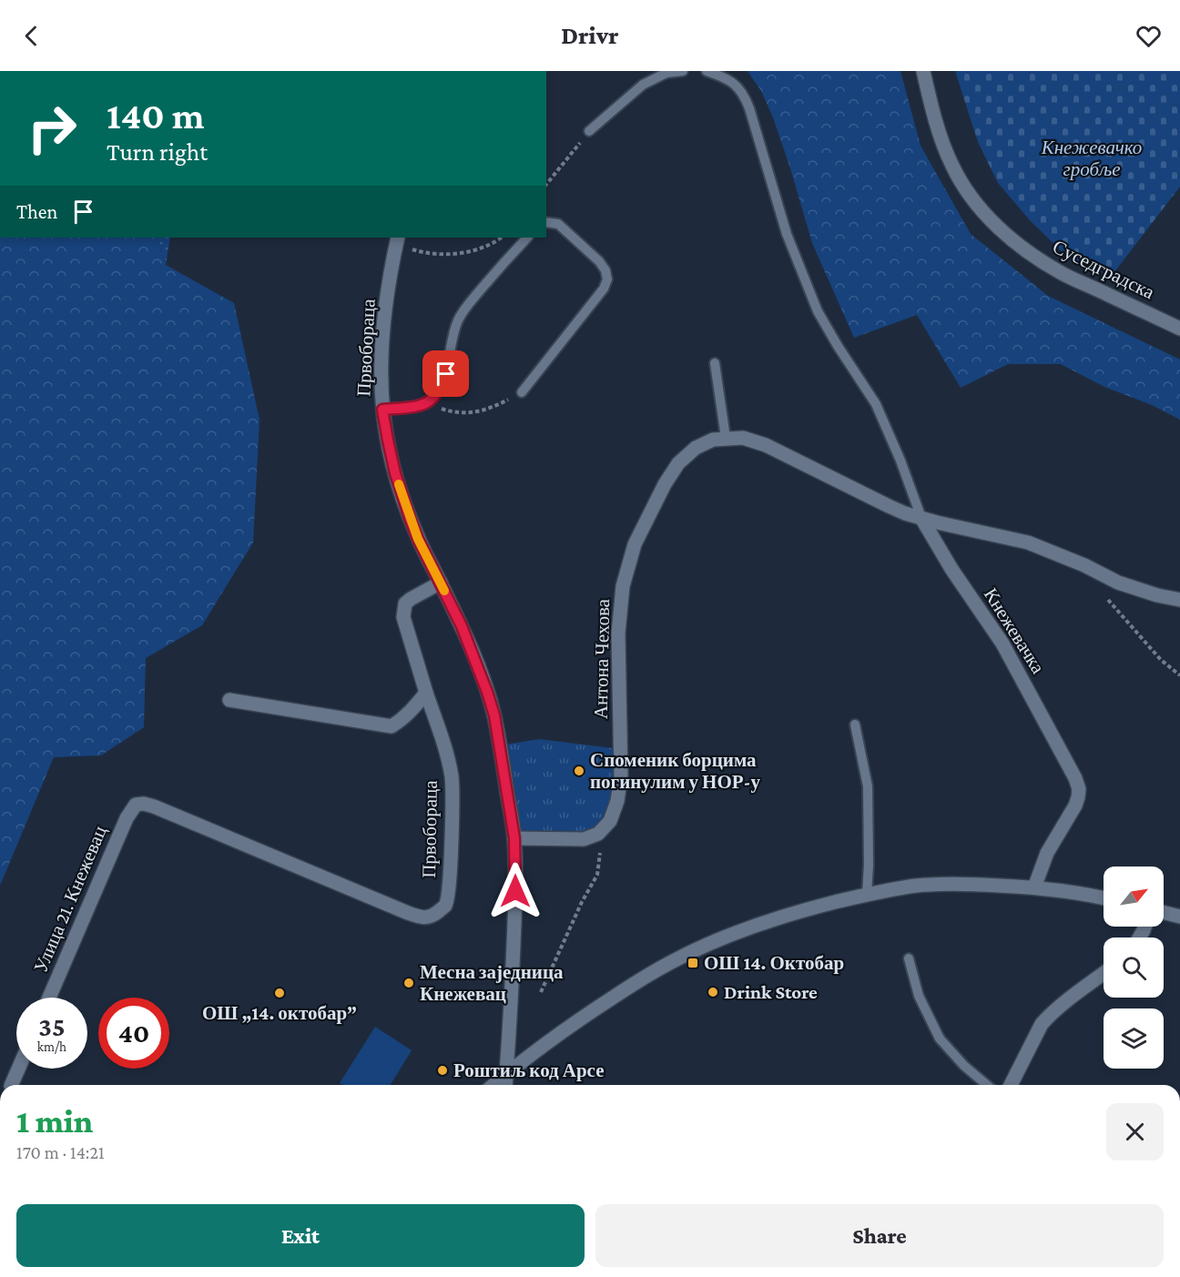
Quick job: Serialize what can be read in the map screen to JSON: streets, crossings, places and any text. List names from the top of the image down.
{
  "streets": {
    "street": [
      "Суседградска",
      "Првобораца",
      "Кнежевачка",
      "Антона Чехова",
      "Улица 21. Кнежевац"
    ]
  },
  "crossings": [
    ["Првобораца", "Улица 21. Кнежевац"]
  ],
  "parks": ["Кнежевачко гробље"],
  "places": {
    "other": [
      "Споменик борцима погинулим у НОР-у",
      "Месна заједница Кнежевац",
      "Drink Store",
      "ОШ „14. октобар”",
      "Роштиљ код Арсе"
    ],
    "transit": ["ОШ 14. Октобар"]
  },
  "north": "top right",
  "page": {
    "header": "Drivr",
    "turn": ["140 m", "Turn right"],
    "then": "Then",
    "speed": "35 km/h",
    "limit": "40",
    "heading": ["1 min", "170 m · 14:21"],
    "buttons": ["Exit", "Share"]
  }
}
